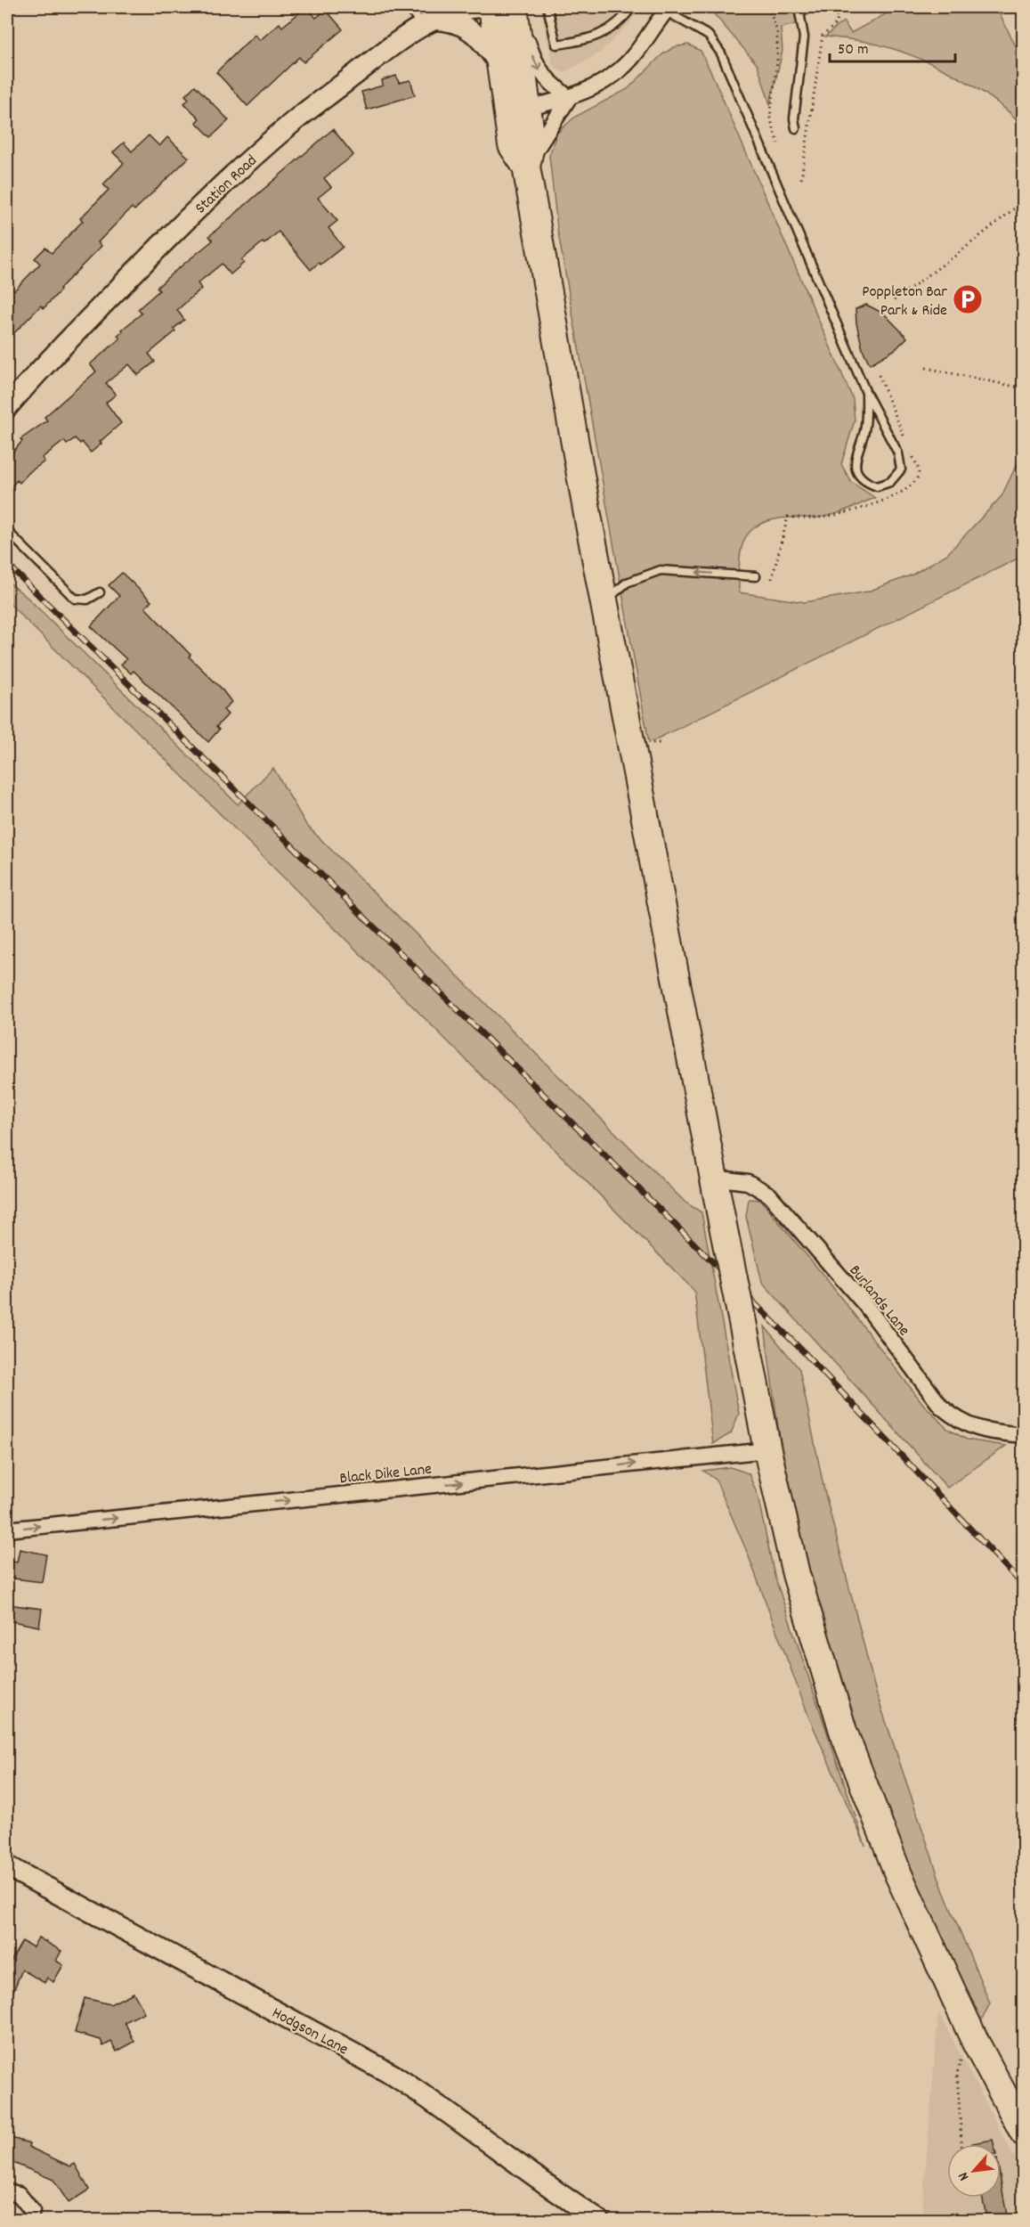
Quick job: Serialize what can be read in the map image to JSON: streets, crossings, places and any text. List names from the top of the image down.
{
  "streets": {
    "street": [
      "Station Road",
      "Burlands Lane",
      "Black Dike Lane",
      "Hodgson Lane"
    ]
  },
  "one_way": ["Black Dike Lane"],
  "places": {
    "parking": ["Poppleton Bar Park & Ride"]
  },
  "scale_bar": "50 m",
  "north": "bottom left"
}
